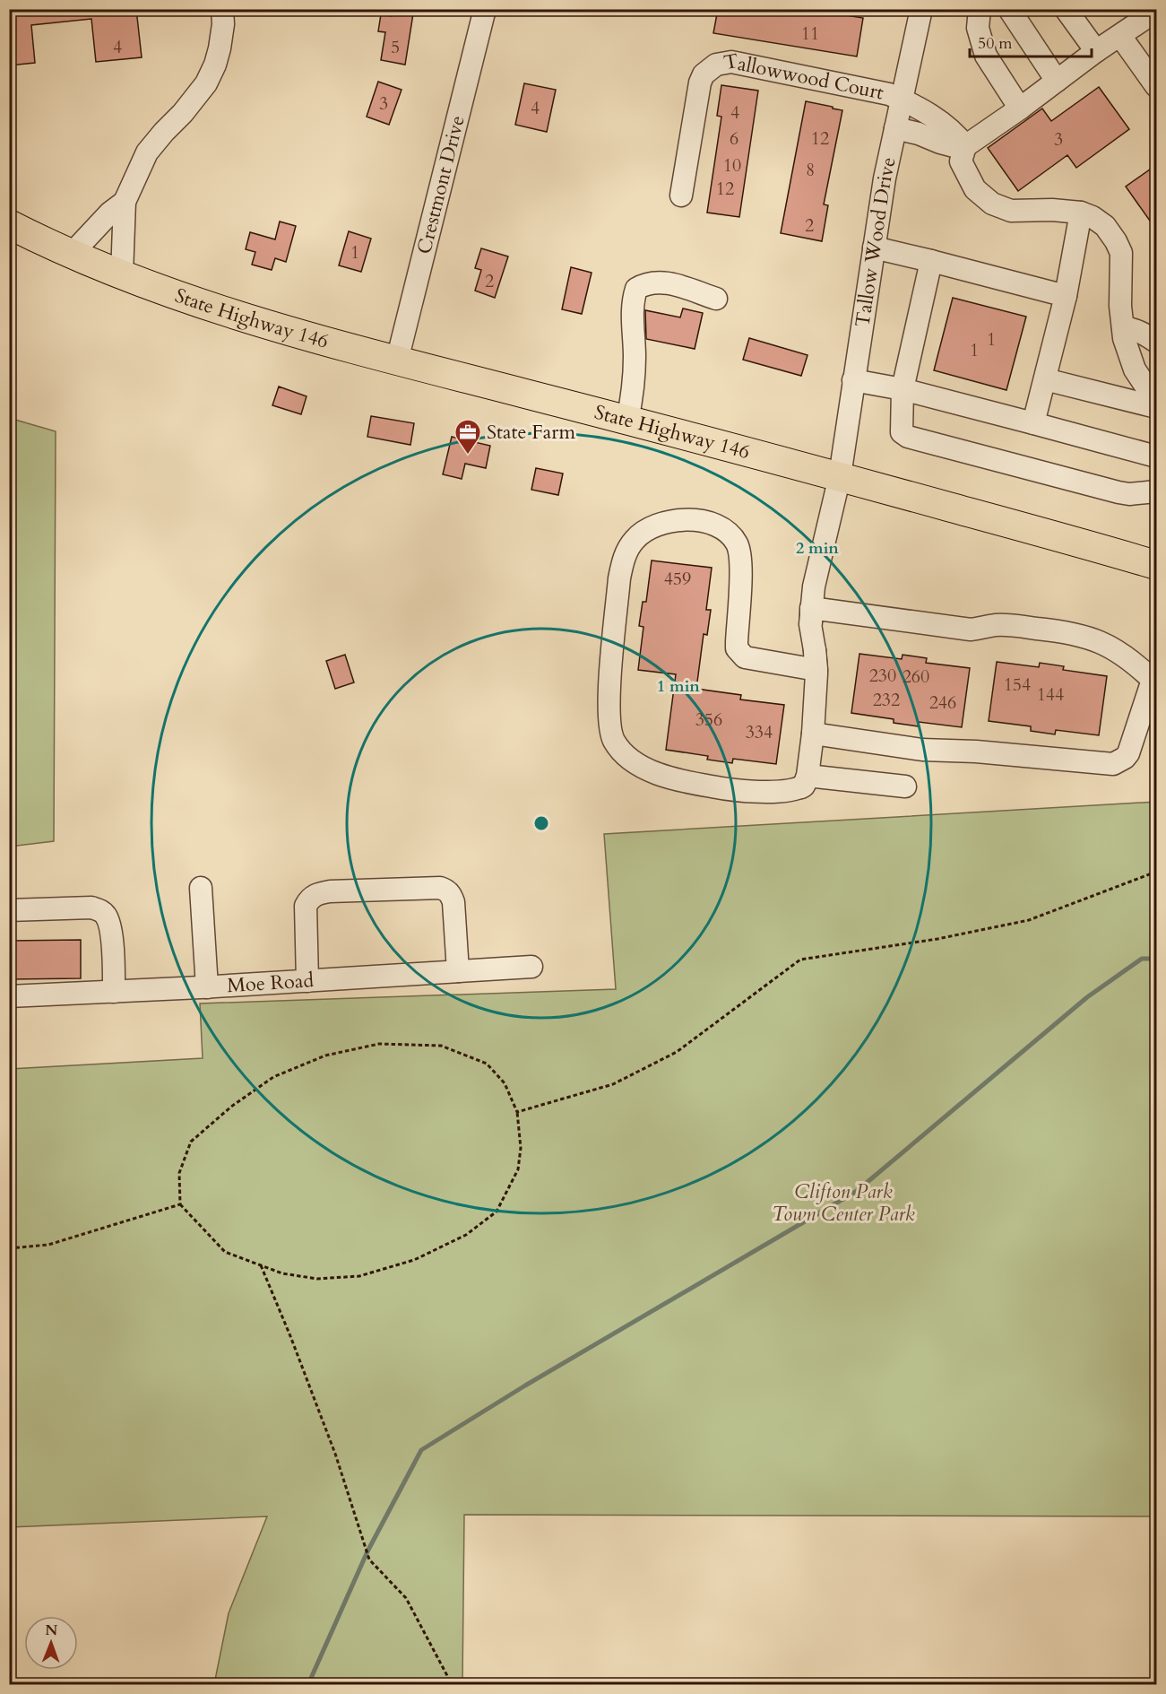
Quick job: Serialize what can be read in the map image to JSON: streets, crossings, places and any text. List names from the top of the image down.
{
  "streets": {
    "main road": ["State Highway 146"],
    "street": [
      "Tallowwood Court",
      "Crestmont Drive",
      "Tallow Wood Drive",
      "Moe Road"
    ]
  },
  "crossings": [
    ["Tallowwood Court", "Tallow Wood Drive"],
    ["Crestmont Drive", "State Highway 146"],
    ["Tallow Wood Drive", "State Highway 146"]
  ],
  "parks": ["Clifton Park Town Center Park"],
  "places": {
    "office": ["State Farm"]
  },
  "house_numbers": [
    "11",
    "4",
    "5",
    "3",
    "4",
    "4",
    "6",
    "12",
    "3",
    "10",
    "8",
    "12",
    "2",
    "1",
    "2",
    "1",
    "1",
    "459",
    "230",
    "260",
    "154",
    "144",
    "232",
    "246",
    "356",
    "334"
  ],
  "scale_bar": "50 m",
  "north": "top",
  "rings": ["2 min", "1 min"]
}
